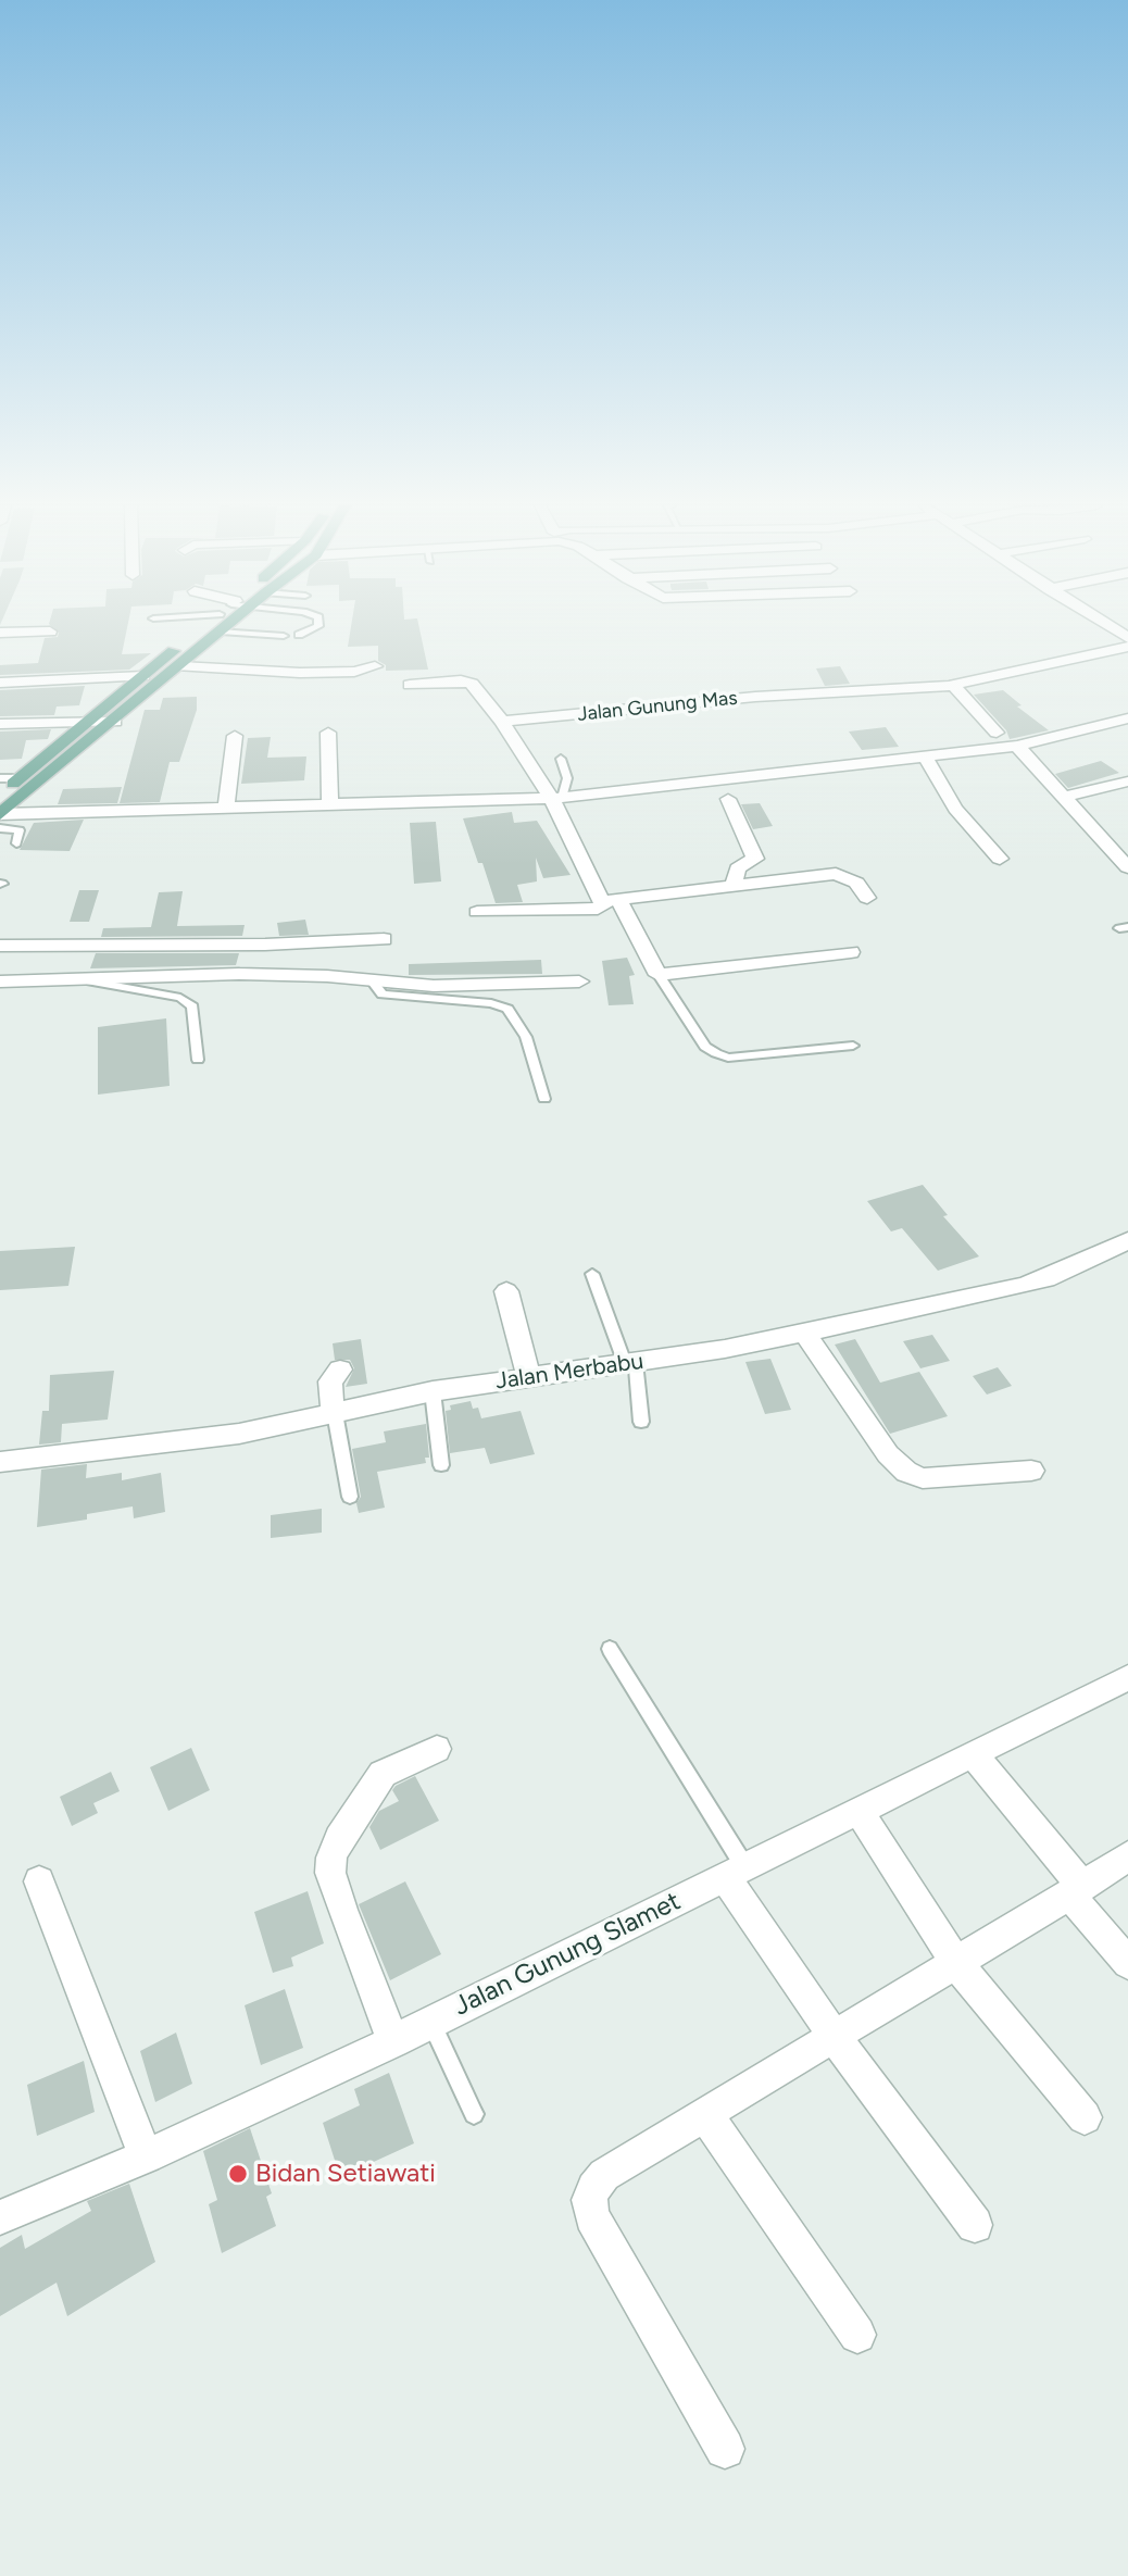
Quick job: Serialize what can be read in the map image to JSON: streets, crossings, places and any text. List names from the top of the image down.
{
  "streets": {
    "street": ["Jalan Gunung Mas", "Jalan Merbabu", "Jalan Gunung Slamet"]
  },
  "places": ["Bidan Setiawati"]
}
